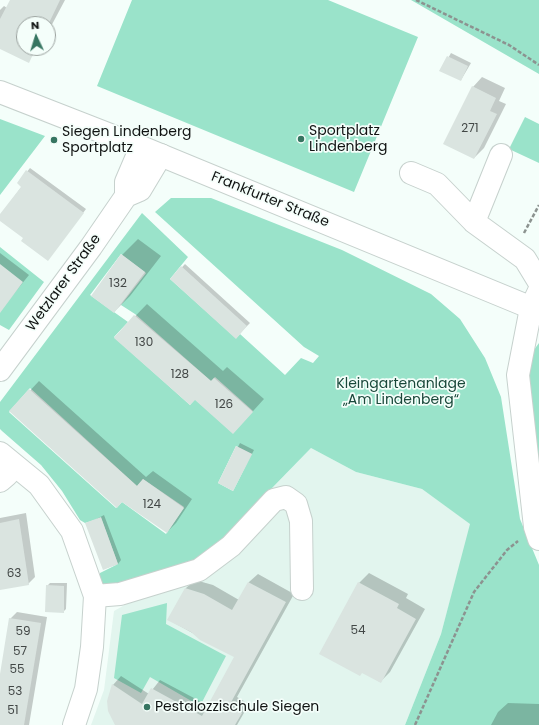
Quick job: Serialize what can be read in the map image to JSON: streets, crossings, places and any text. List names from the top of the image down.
{
  "streets": {
    "street": ["Frankfurter Straße", "Wetzlarer Straße"]
  },
  "crossings": [
    ["Frankfurter Straße", "Wetzlarer Straße"]
  ],
  "parks": ["Kleingartenanlage „Am Lindenberg“"],
  "places": ["Sportplatz Lindenberg", "Siegen Lindenberg Sportplatz", "Pestalozzischule Siegen"],
  "house_numbers": [
    "271",
    "132",
    "130",
    "128",
    "126",
    "124",
    "63",
    "54",
    "59",
    "57",
    "55",
    "53",
    "51"
  ],
  "north": "top"
}
